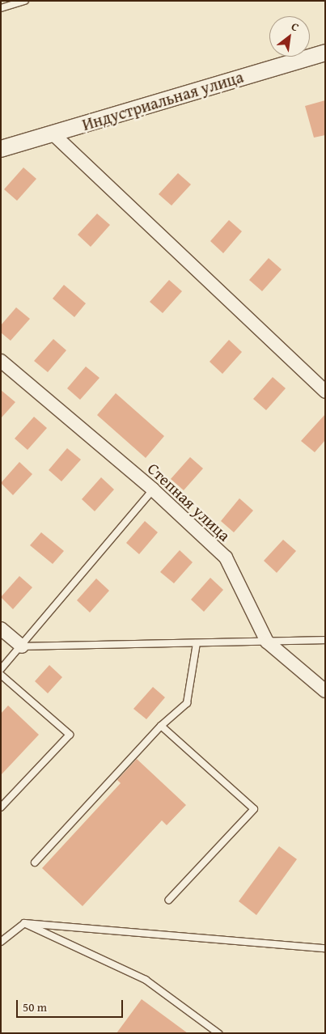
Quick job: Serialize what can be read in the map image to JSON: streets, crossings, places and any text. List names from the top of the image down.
{
  "streets": {
    "street": ["Индустриальная улица", "Степная улица"]
  },
  "scale_bar": "50 m",
  "north": "top right"
}
